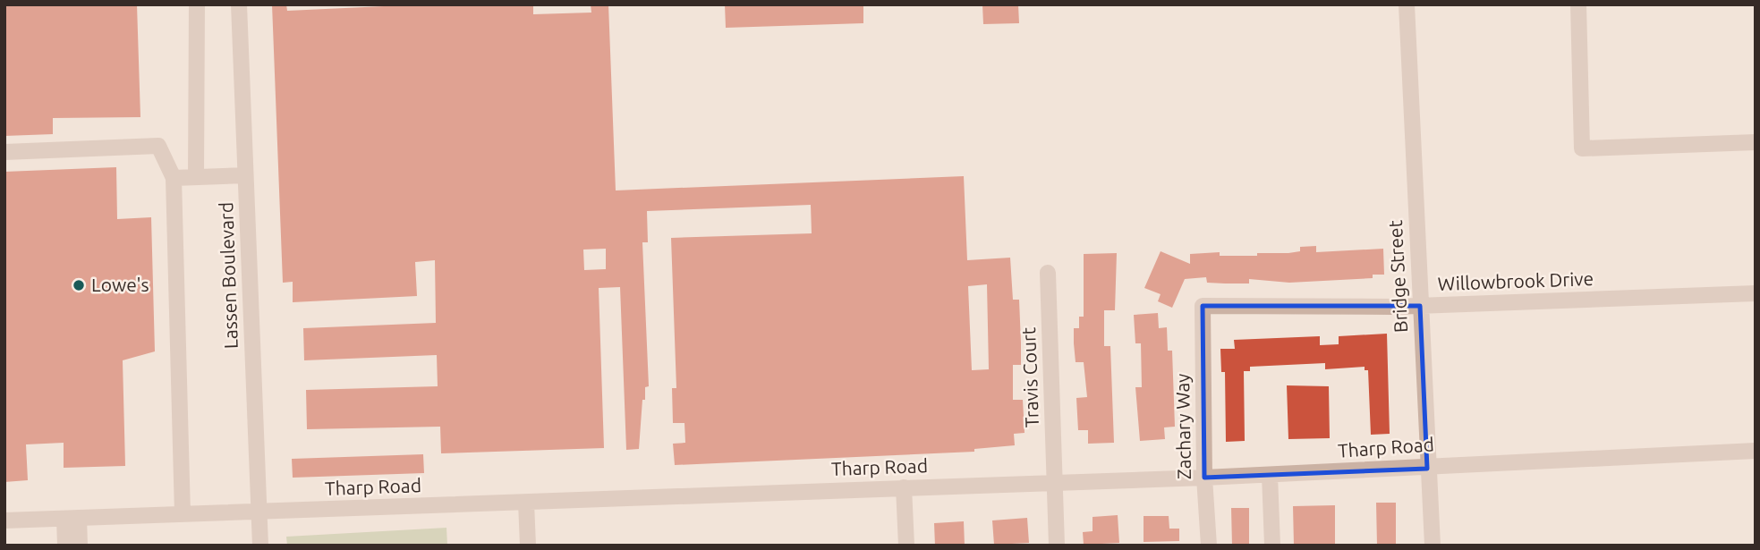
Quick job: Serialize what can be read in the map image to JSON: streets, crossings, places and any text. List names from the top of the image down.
{
  "streets": {
    "street": [
      "Lassen Boulevard",
      "Bridge Street",
      "Willowbrook Drive",
      "Travis Court",
      "Zachary Way",
      "Tharp Road"
    ]
  },
  "crossings": [
    ["Lassen Boulevard", "Tharp Road"],
    ["Bridge Street", "Willowbrook Drive"],
    ["Bridge Street", "Tharp Road"],
    ["Willowbrook Drive", "Zachary Way"],
    ["Travis Court", "Tharp Road"],
    ["Zachary Way", "Tharp Road"]
  ],
  "places": ["Lowe's"]
}
